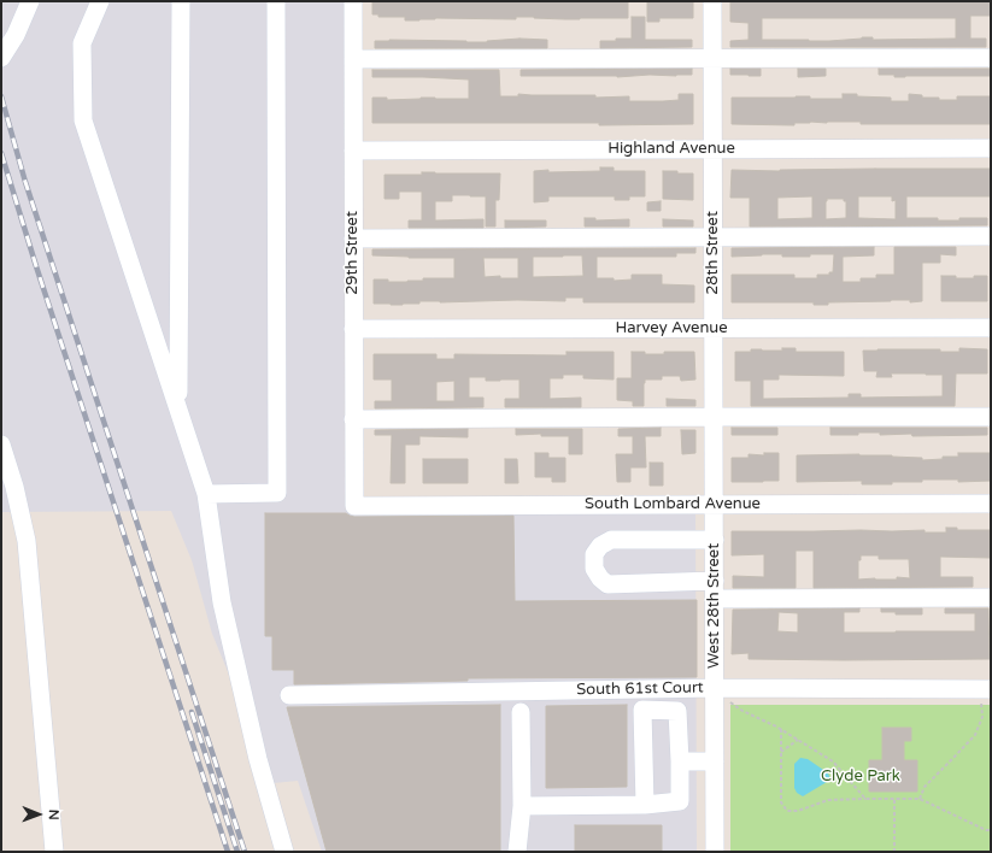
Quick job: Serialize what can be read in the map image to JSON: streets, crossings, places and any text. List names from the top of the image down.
{
  "streets": {
    "street": [
      "Highland Avenue",
      "29th Street",
      "28th Street",
      "Harvey Avenue",
      "South Lombard Avenue",
      "West 28th Street",
      "South 61st Court"
    ]
  },
  "crossings": [
    ["Highland Avenue", "29th Street"],
    ["Highland Avenue", "28th Street"],
    ["29th Street", "Harvey Avenue"],
    ["29th Street", "South Lombard Avenue"],
    ["28th Street", "Harvey Avenue"],
    ["28th Street", "South Lombard Avenue"],
    ["28th Street", "West 28th Street"],
    ["South Lombard Avenue", "West 28th Street"],
    ["West 28th Street", "South 61st Court"]
  ],
  "parks": ["Clyde Park"],
  "north": "right"
}
